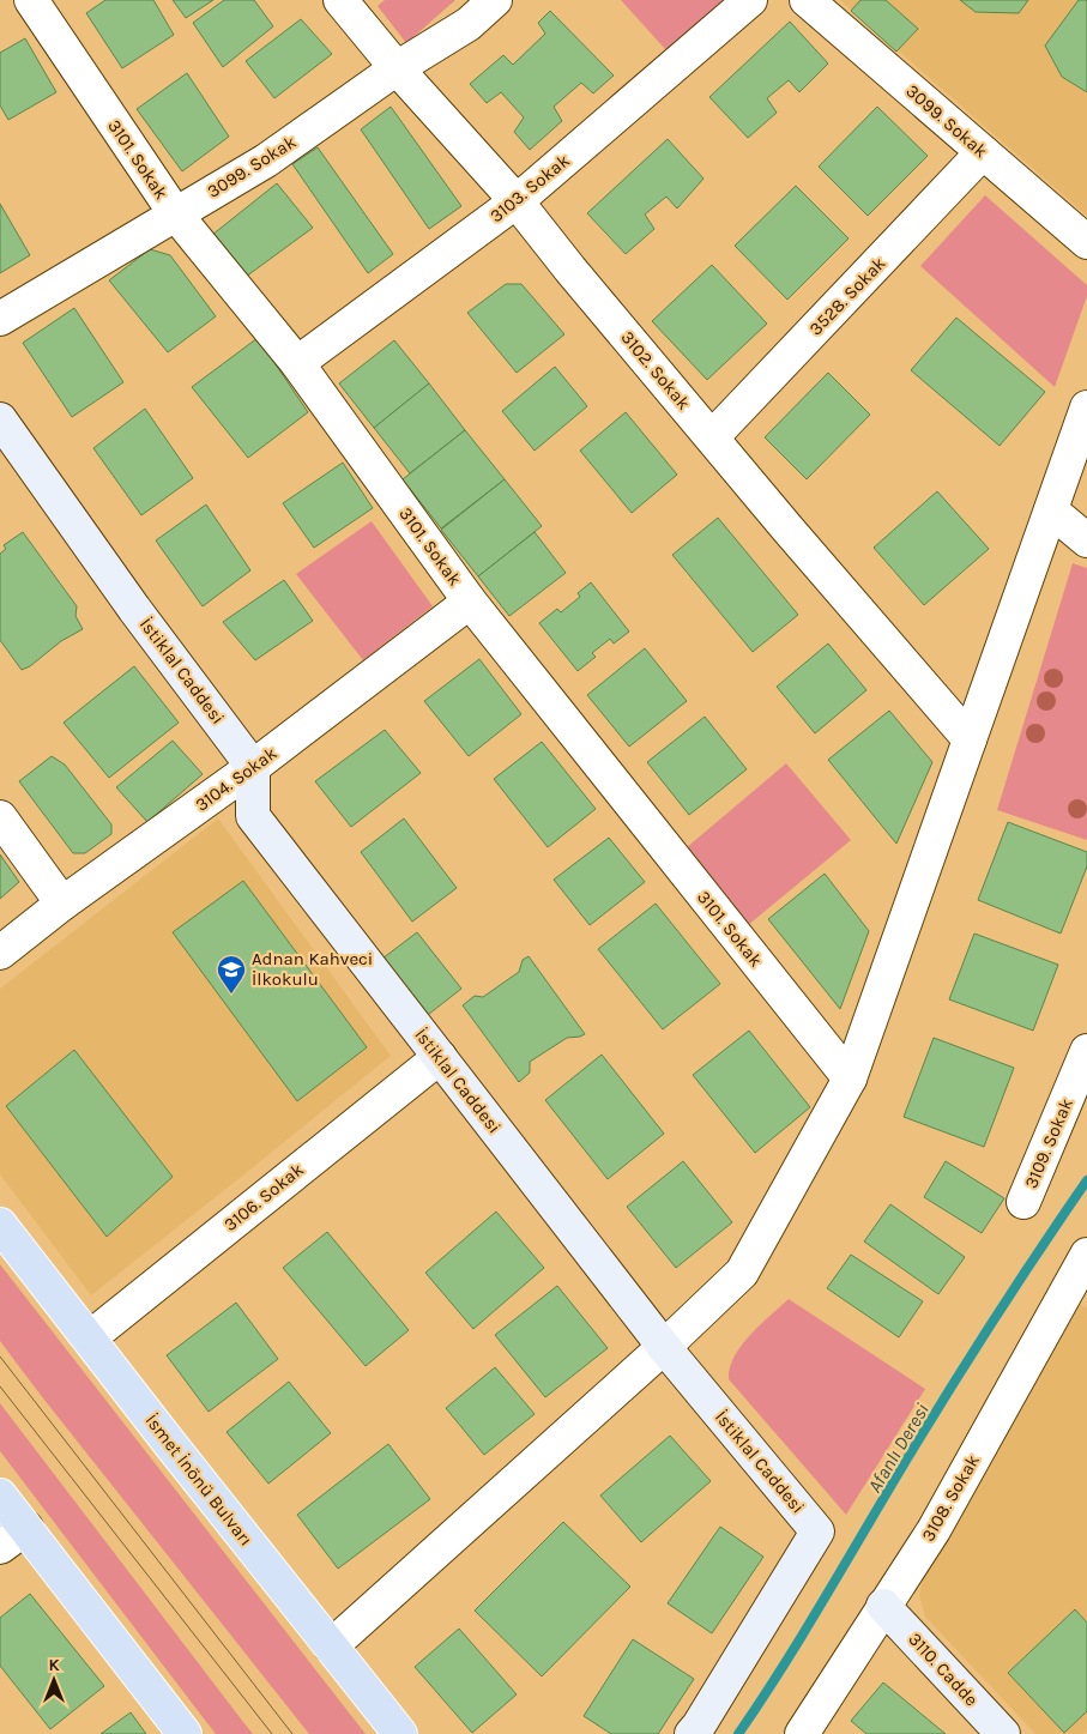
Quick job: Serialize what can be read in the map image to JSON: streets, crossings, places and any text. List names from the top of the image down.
{
  "streets": {
    "main road": ["İsmet İnönü Bulvarı"],
    "street": [
      "3099. Sokak",
      "3101. Sokak",
      "3103. Sokak",
      "3528. Sokak",
      "3102. Sokak",
      "İstiklal Caddesi",
      "3104. Sokak",
      "3109. Sokak",
      "3106. Sokak",
      "3108. Sokak",
      "3110. Cadde"
    ]
  },
  "crossings": [
    ["3099. Sokak", "3101. Sokak"],
    ["3099. Sokak", "3528. Sokak"],
    ["3099. Sokak", "3102. Sokak"],
    ["3101. Sokak", "3103. Sokak"],
    ["3101. Sokak", "3104. Sokak"],
    ["3103. Sokak", "3102. Sokak"],
    ["3528. Sokak", "3102. Sokak"],
    ["İstiklal Caddesi", "3104. Sokak"],
    ["İstiklal Caddesi", "3106. Sokak"],
    ["3106. Sokak", "İsmet İnönü Bulvarı"],
    ["3108. Sokak", "3110. Cadde"]
  ],
  "water": ["Afanlı Deresi"],
  "places": {
    "school or university": ["Adnan Kahveci İlkokulu"]
  },
  "north": "top"
}
